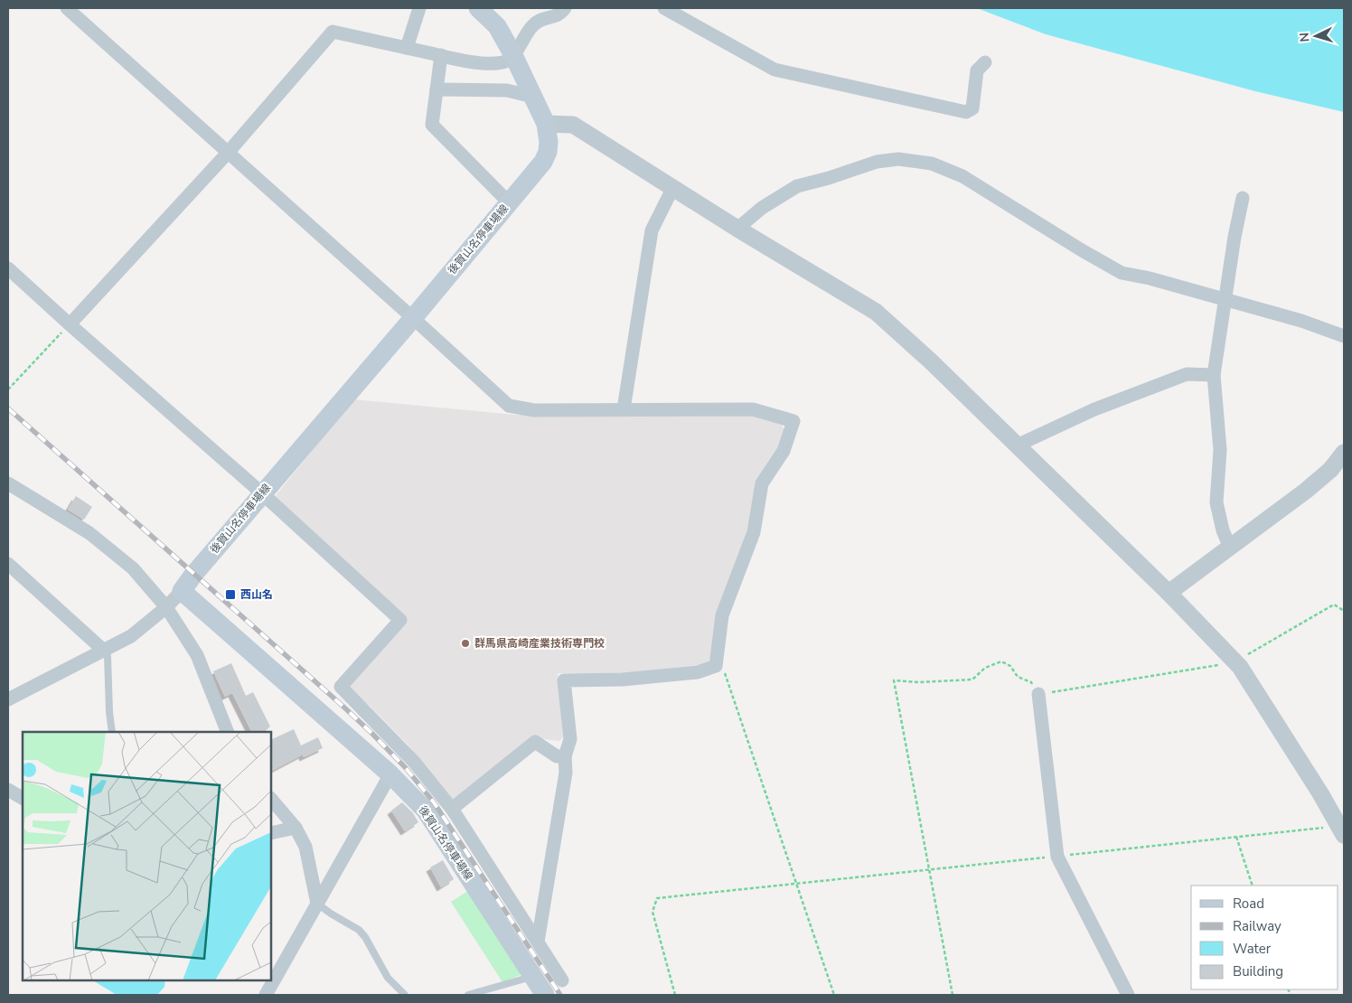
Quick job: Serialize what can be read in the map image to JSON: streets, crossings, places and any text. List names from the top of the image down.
{
  "streets": {
    "main road": ["後賀山名停車場線"]
  },
  "places": {
    "transit": ["西山名"],
    "other": ["群馬県高崎産業技術専門校"]
  },
  "legend": [
    "Road",
    "Railway",
    "Water",
    "Building"
  ],
  "north": "left"
}
